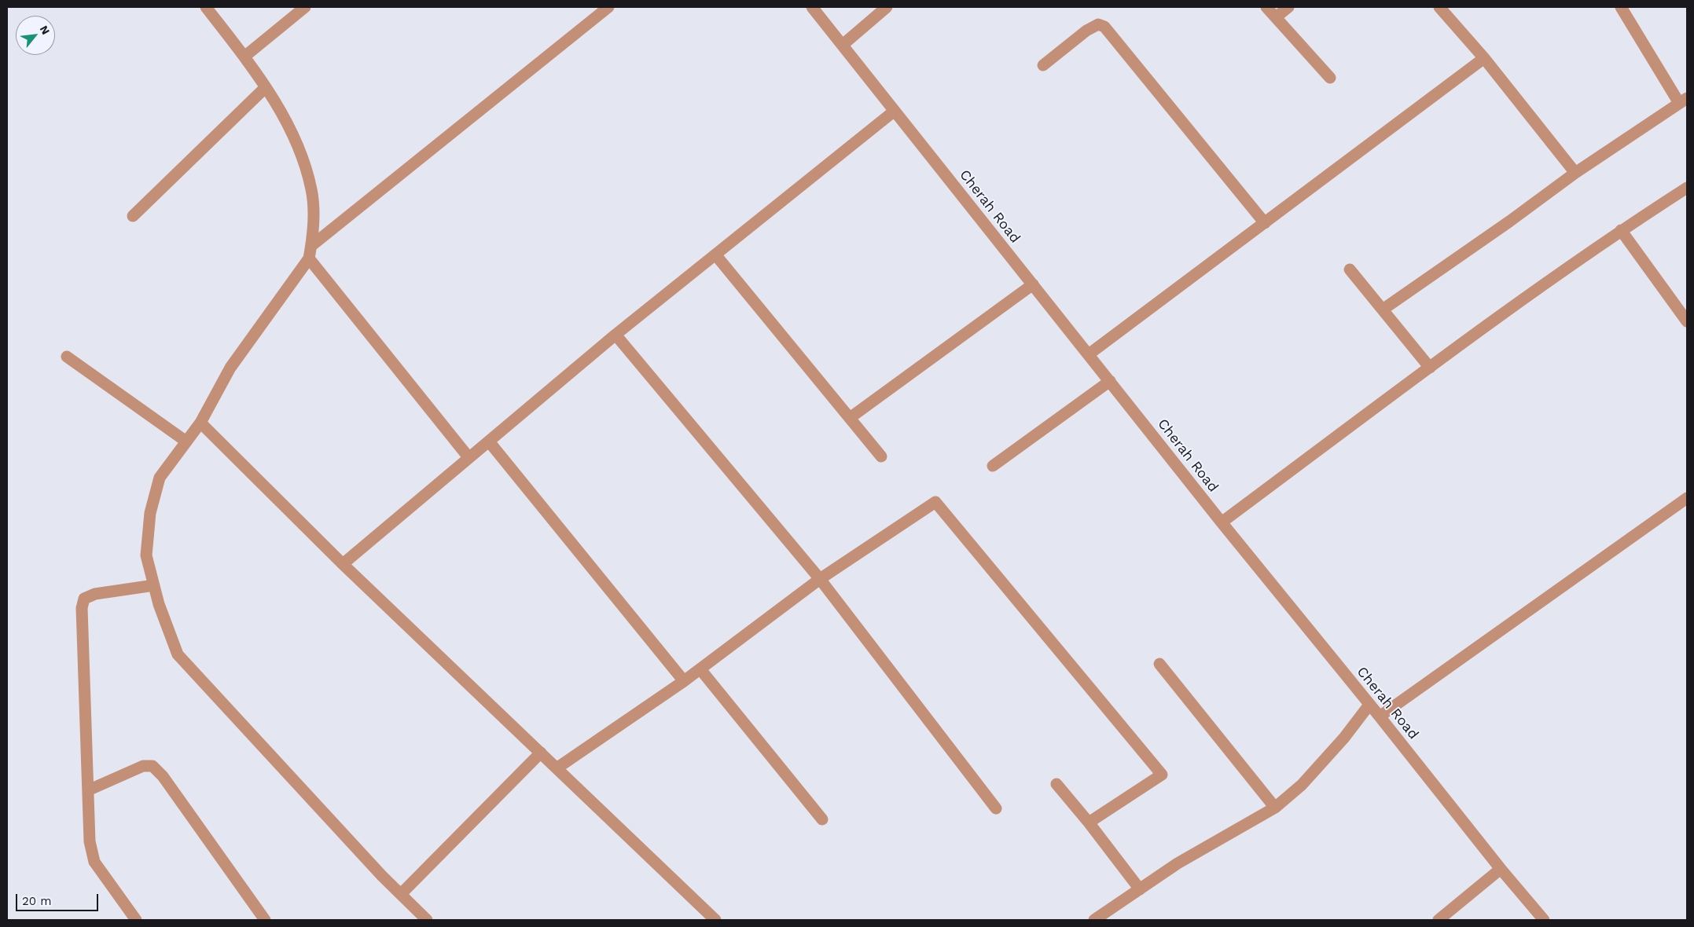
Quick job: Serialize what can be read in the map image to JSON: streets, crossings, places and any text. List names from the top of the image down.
{
  "streets": {
    "street": ["Cherah Road"]
  },
  "scale_bar": "20 m",
  "north": "top right"
}
